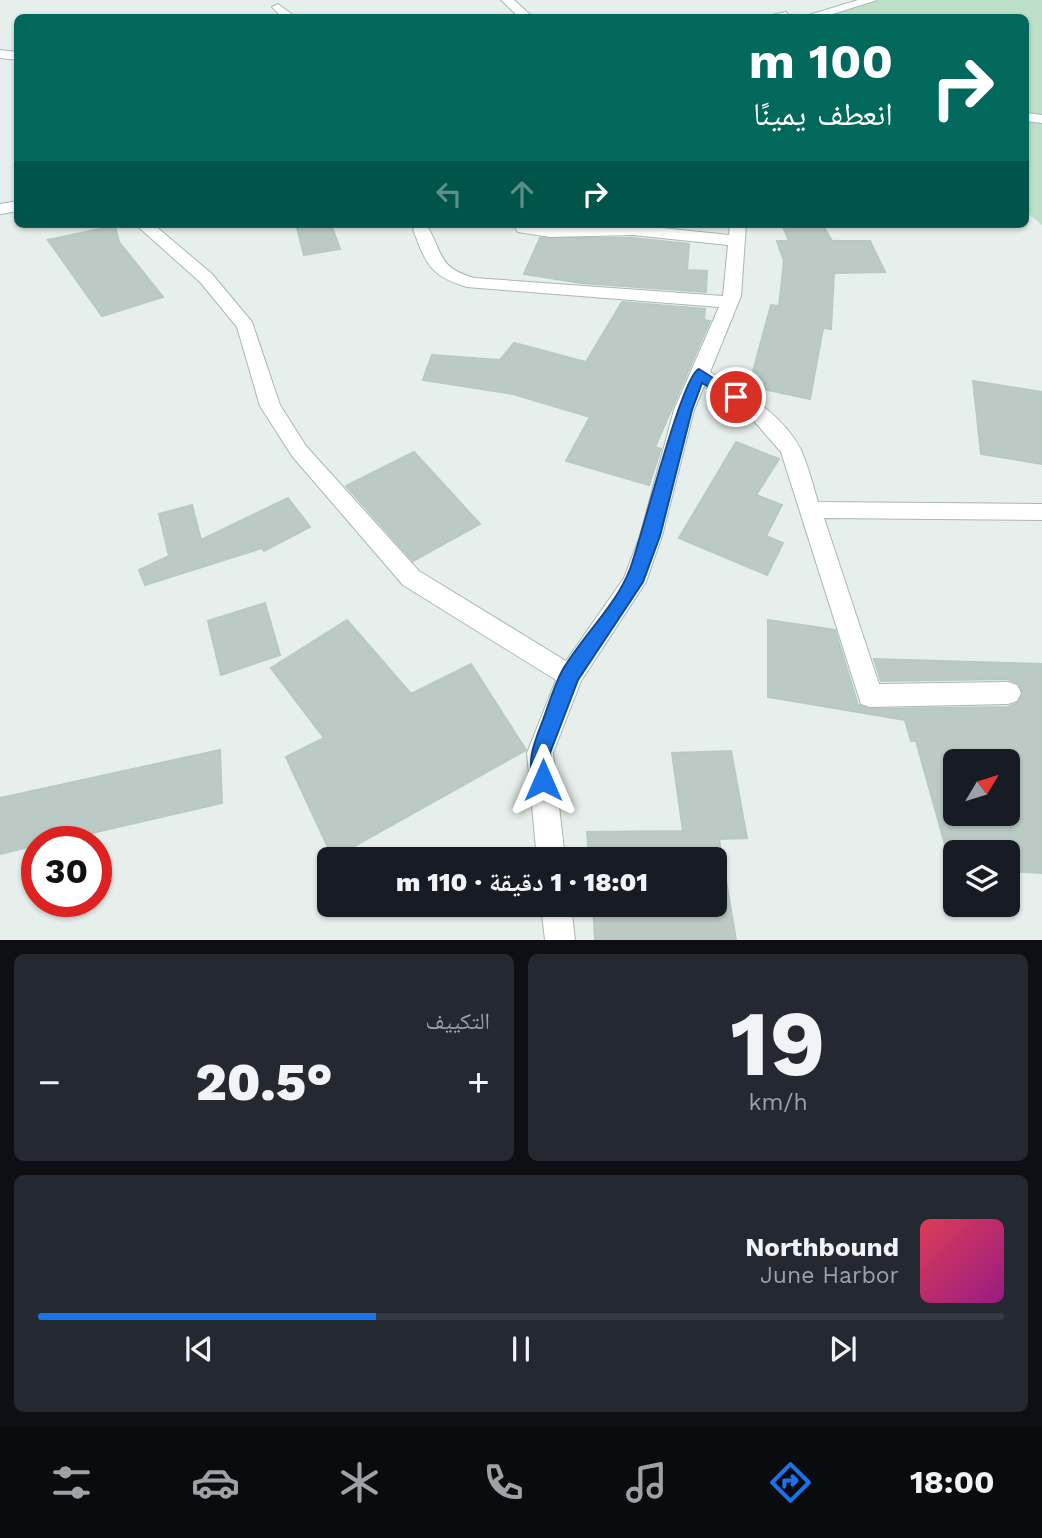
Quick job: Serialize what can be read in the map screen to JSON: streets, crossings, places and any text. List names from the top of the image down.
{
  "north": "top right",
  "page": {
    "turn": ["100 m", "انعطف يمينًا"],
    "limit": "30",
    "trip": "18:01 · 1 دقيقة · 110 m",
    "tile": [
      ["19", "km/h"],
      "التكييف"
    ],
    "heat": ["−", "20.5°", "+"],
    "song": ["Northbound", "June Harbor"],
    "tabs": "18:00"
  }
}
